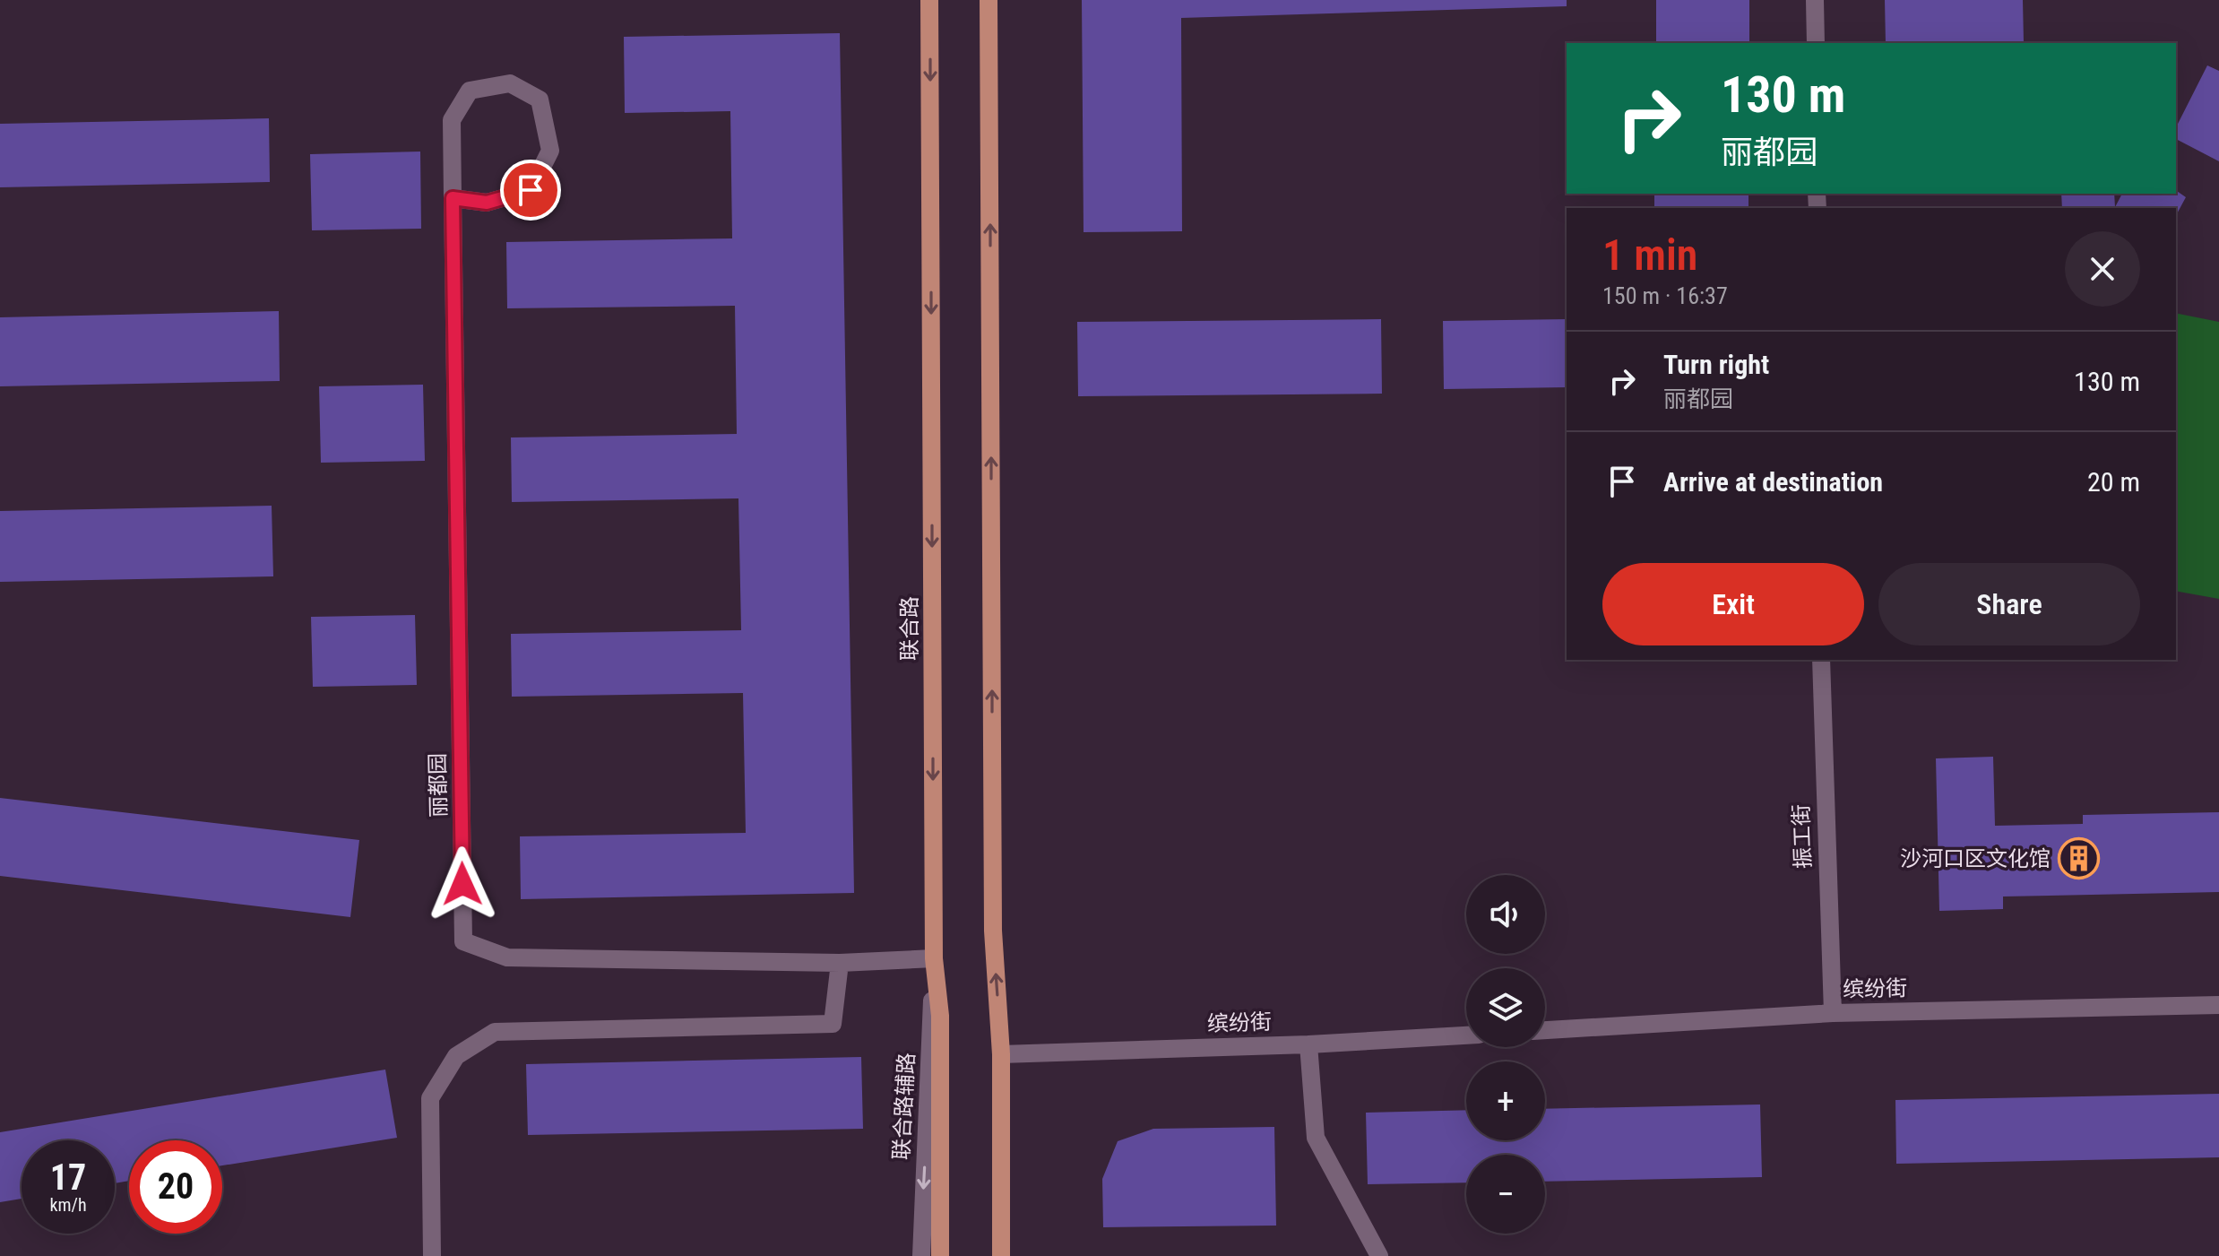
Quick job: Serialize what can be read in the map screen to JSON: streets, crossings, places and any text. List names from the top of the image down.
{
  "streets": {
    "main road": ["联合路"],
    "street": [
      "丽都园",
      "振工街",
      "缤纷街",
      "联合路辅路"
    ]
  },
  "crossings": [
    ["联合路", "丽都园"],
    ["联合路", "联合路辅路"],
    ["丽都园", "联合路辅路"],
    ["振工街", "缤纷街"]
  ],
  "places": {
    "building": ["沙河口区文化馆"]
  },
  "page": {
    "turn": ["130 m", "丽都园"],
    "heading": ["1 min", "150 m · 16:37"],
    "list": [
      {
        "name": "Turn right",
        "note": "丽都园",
        "value": "130 m"
      },
      {
        "name": "Arrive at destination",
        "value": "20 m"
      }
    ],
    "buttons": ["Exit", "Share"],
    "map_buttons": ["+", "−"],
    "speed": "17 km/h",
    "limit": "20"
  }
}
